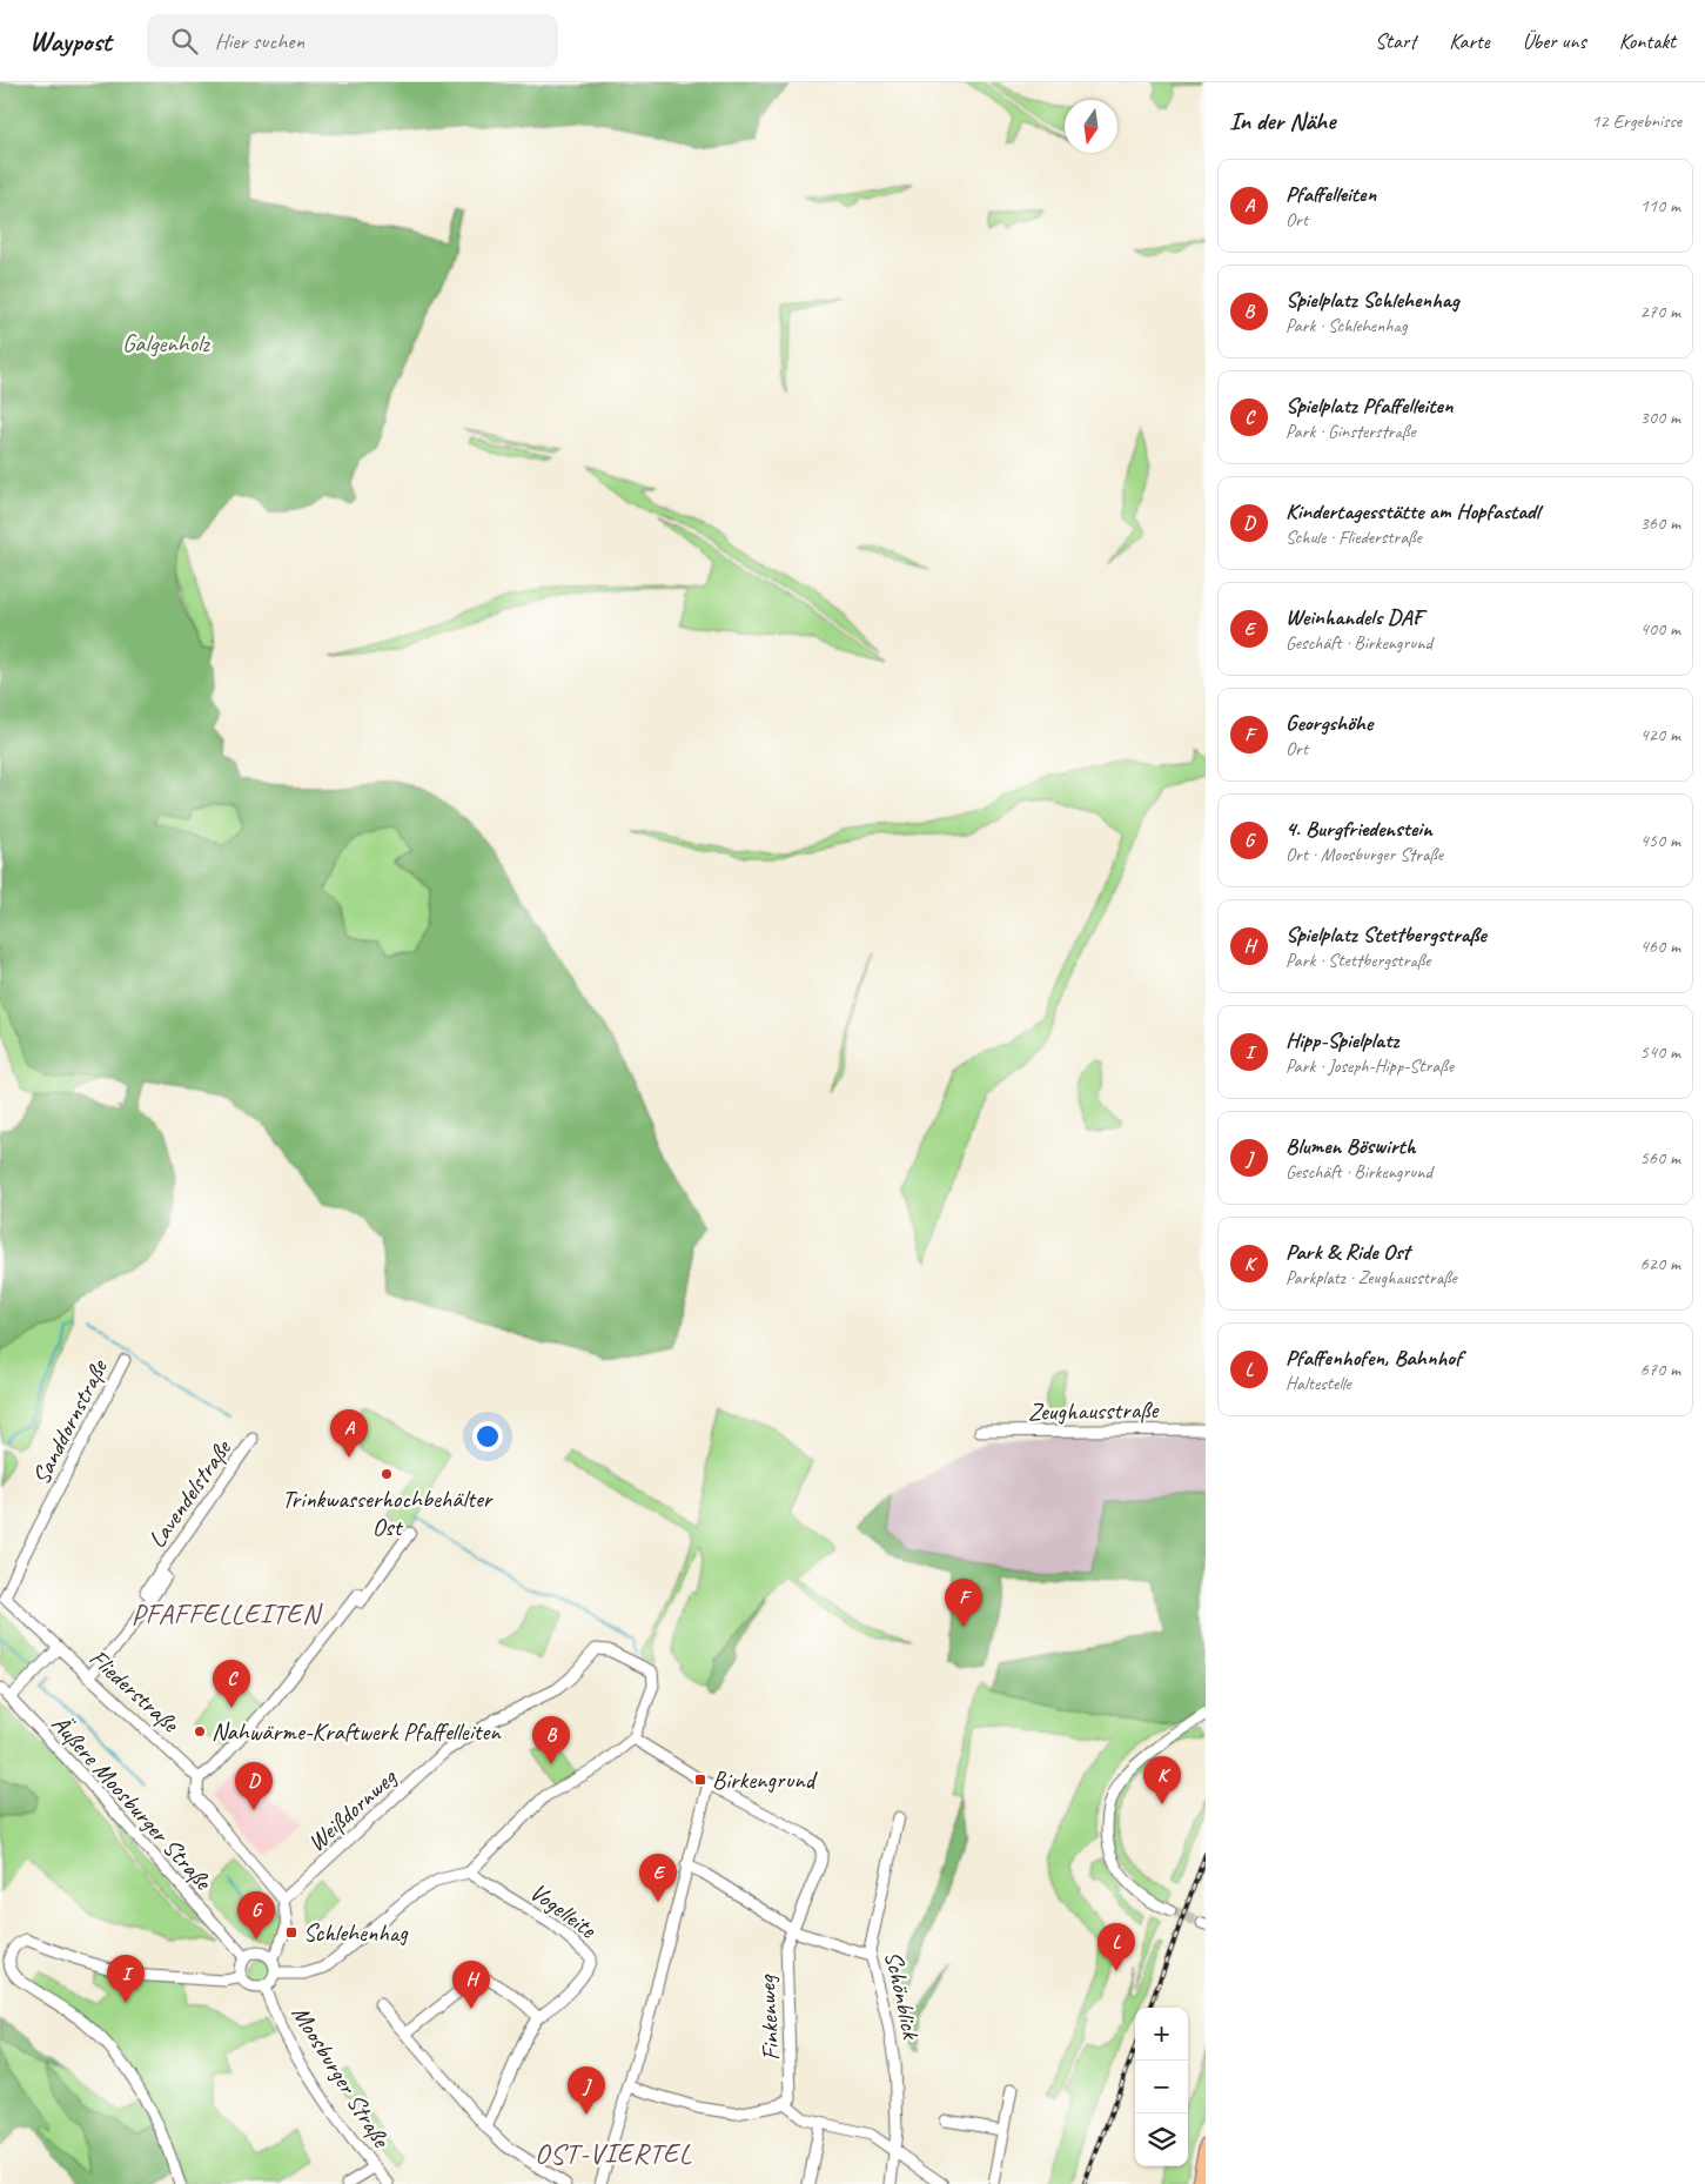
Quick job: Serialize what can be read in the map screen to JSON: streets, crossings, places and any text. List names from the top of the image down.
{
  "streets": {
    "street": [
      "Zeughausstraße",
      "Sanddornstraße",
      "Lavendelstraße",
      "Fliederstraße",
      "Äußere Moosburger Straße",
      "Weißdornweg",
      "Vogelleite",
      "Schönblick",
      "Finkenweg",
      "Moosburger Straße"
    ]
  },
  "crossings": [
    ["Sanddornstraße", "Fliederstraße"],
    ["Lavendelstraße", "Fliederstraße"],
    ["Fliederstraße", "Äußere Moosburger Straße"],
    ["Äußere Moosburger Straße", "Moosburger Straße"]
  ],
  "districts": ["PFAFFELLEITEN", "OST-VIERTEL"],
  "parks": ["Galgenholz"],
  "places": {
    "other": ["Trinkwasserhochbehälter Ost", "Nahwärme-Kraftwerk Pfaffelleiten"],
    "transit": ["Birkengrund", "Schlehenhag"]
  },
  "north": "bottom",
  "page": {
    "header": "Waypost",
    "search": "Hier suchen",
    "nav": [
      "Start",
      "Karte",
      "Über uns",
      "Kontakt"
    ],
    "heading": ["In der Nähe", "12 Ergebnisse"],
    "list": [
      {
        "mark": "A",
        "name": "Pfaffelleiten",
        "note": "Ort",
        "value": "110 m"
      },
      {
        "mark": "B",
        "name": "Spielplatz Schlehenhag",
        "note": "Park · Schlehenhag",
        "value": "270 m"
      },
      {
        "mark": "C",
        "name": "Spielplatz Pfaffelleiten",
        "note": "Park · Ginsterstraße",
        "value": "300 m"
      },
      {
        "mark": "D",
        "name": "Kindertagesstätte am Hopfastadl",
        "note": "Schule · Fliederstraße",
        "value": "360 m"
      },
      {
        "mark": "E",
        "name": "Weinhandels DAF",
        "note": "Geschäft · Birkengrund",
        "value": "400 m"
      },
      {
        "mark": "F",
        "name": "Georgshöhe",
        "note": "Ort",
        "value": "420 m"
      },
      {
        "mark": "G",
        "name": "4. Burgfriedenstein",
        "note": "Ort · Moosburger Straße",
        "value": "450 m"
      },
      {
        "mark": "H",
        "name": "Spielplatz Stettbergstraße",
        "note": "Park · Stettbergstraße",
        "value": "460 m"
      },
      {
        "mark": "I",
        "name": "Hipp-Spielplatz",
        "note": "Park · Joseph-Hipp-Straße",
        "value": "540 m"
      },
      {
        "mark": "J",
        "name": "Blumen Böswirth",
        "note": "Geschäft · Birkengrund",
        "value": "560 m"
      },
      {
        "mark": "K",
        "name": "Park & Ride Ost",
        "note": "Parkplatz · Zeughausstraße",
        "value": "620 m"
      },
      {
        "mark": "L",
        "name": "Pfaffenhofen, Bahnhof",
        "note": "Haltestelle",
        "value": "670 m"
      }
    ],
    "pins": [
      "A",
      "F",
      "C",
      "B",
      "K",
      "D",
      "E",
      "G",
      "L",
      "I",
      "H",
      "J"
    ],
    "map_buttons": ["+", "−"]
  }
}
